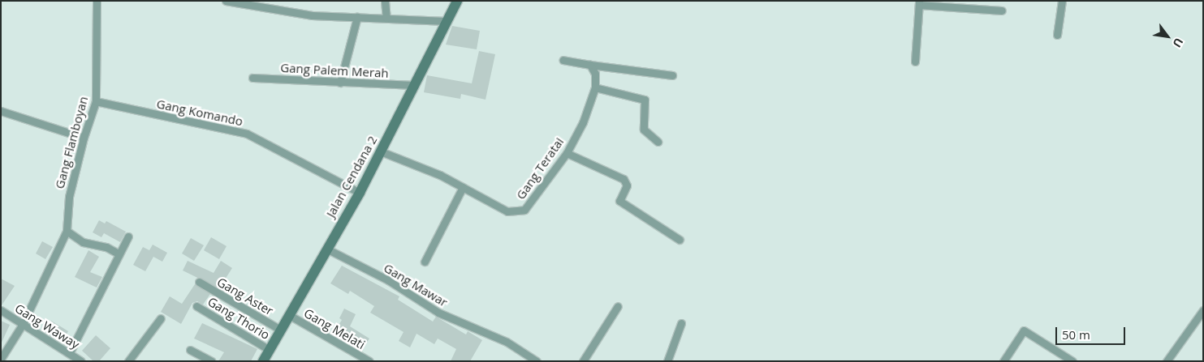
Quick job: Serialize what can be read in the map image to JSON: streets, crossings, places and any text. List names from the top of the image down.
{
  "streets": {
    "street": [
      "Gang Palem Merah",
      "Gang Komando",
      "Gang Flamboyan",
      "Gang Teratai",
      "Jalan Cendana 2",
      "Gang Mawar",
      "Gang Aster",
      "Gang Thorio",
      "Gang Waway",
      "Gang Melati"
    ]
  },
  "crossings": [
    ["Gang Palem Merah", "Jalan Cendana 2"],
    ["Gang Komando", "Gang Flamboyan"],
    ["Gang Komando", "Jalan Cendana 2"],
    ["Gang Teratai", "Jalan Cendana 2"],
    ["Jalan Cendana 2", "Gang Mawar"],
    ["Jalan Cendana 2", "Gang Aster"],
    ["Jalan Cendana 2", "Gang Thorio"],
    ["Jalan Cendana 2", "Gang Melati"]
  ],
  "scale_bar": "50 m",
  "north": "bottom right"
}
